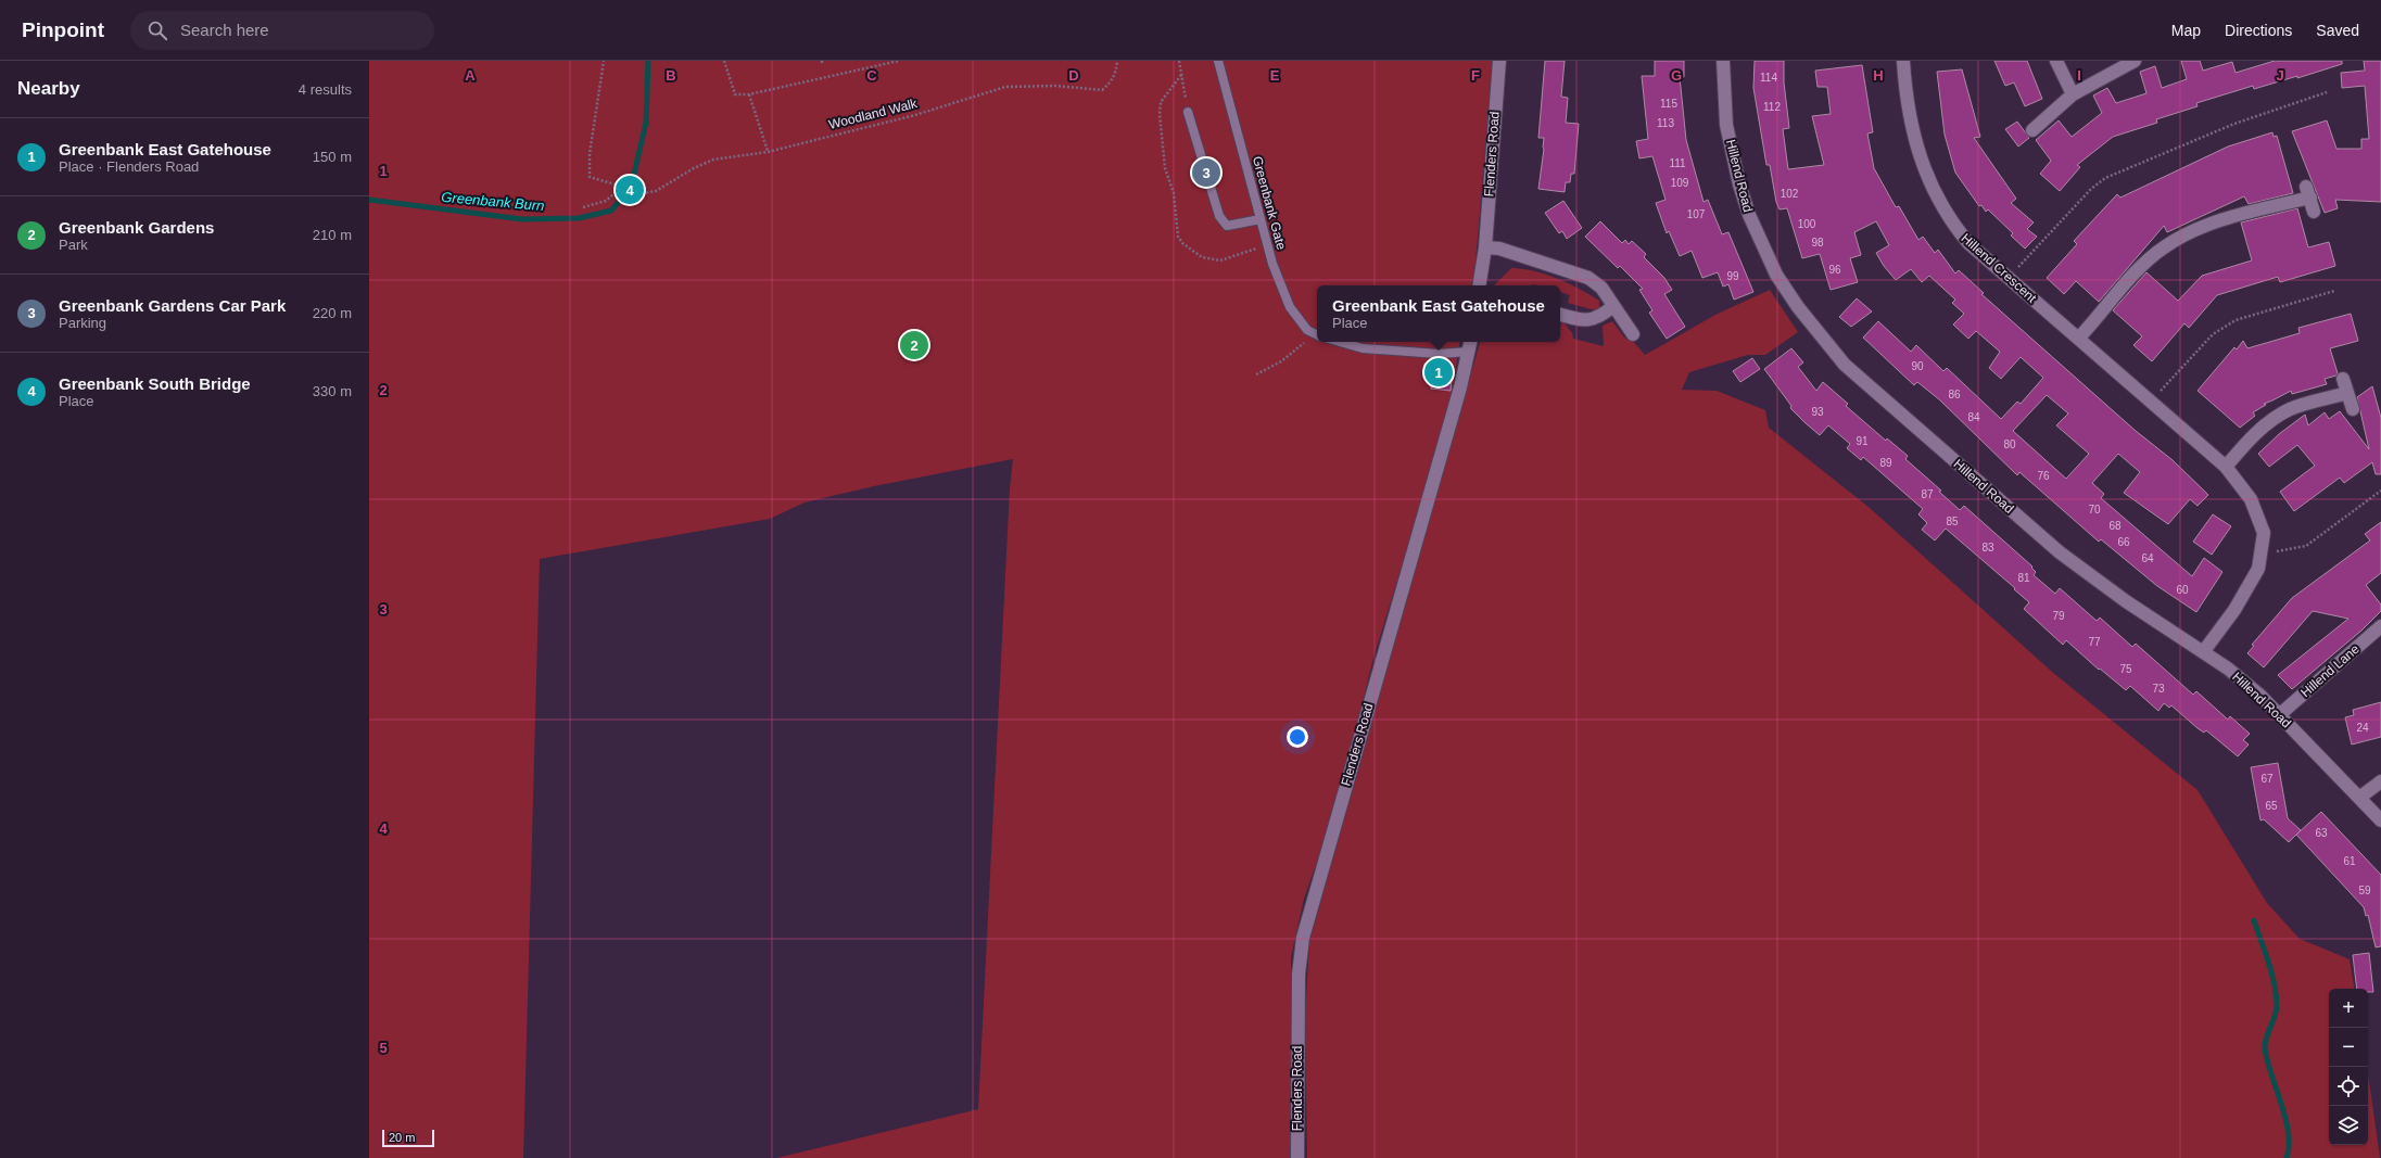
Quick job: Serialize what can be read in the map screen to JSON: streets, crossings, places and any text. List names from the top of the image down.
{
  "streets": {
    "street": [
      "Flenders Road",
      "Hillend Road",
      "Hillend Crescent",
      "Hillend Lane"
    ],
    "lane": ["Greenbank Gate"],
    "path": ["Woodland Walk"]
  },
  "crossings": [
    ["Hillend Road", "Hillend Crescent"],
    ["Hillend Road", "Hillend Lane"]
  ],
  "water": ["Greenbank Burn"],
  "house_numbers": [
    "114",
    "115",
    "112",
    "113",
    "111",
    "109",
    "102",
    "107",
    "100",
    "98",
    "96",
    "99",
    "90",
    "86",
    "93",
    "84",
    "91",
    "80",
    "89",
    "76",
    "87",
    "70",
    "85",
    "68",
    "66",
    "83",
    "64",
    "81",
    "60",
    "79",
    "77",
    "75",
    "73",
    "24",
    "67",
    "65",
    "63",
    "61",
    "59"
  ],
  "scale_bar": "20 m",
  "page": {
    "header": "Pinpoint",
    "search": "Search here",
    "nav": ["Map", "Directions", "Saved"],
    "heading": ["Nearby", "4 results"],
    "list": [
      {
        "mark": "1",
        "name": "Greenbank East Gatehouse",
        "note": "Place · Flenders Road",
        "value": "150 m"
      },
      {
        "mark": "2",
        "name": "Greenbank Gardens",
        "note": "Park",
        "value": "210 m"
      },
      {
        "mark": "3",
        "name": "Greenbank Gardens Car Park",
        "note": "Parking",
        "value": "220 m"
      },
      {
        "mark": "4",
        "name": "Greenbank South Bridge",
        "note": "Place",
        "value": "330 m"
      }
    ],
    "pins": [
      "3",
      "4",
      "2",
      "1"
    ],
    "popup": ["Greenbank East Gatehouse", "Place"],
    "map_buttons": ["+", "−"],
    "scale": "20 m"
  },
  "grid": {
    "columns": [
      "A",
      "B",
      "C",
      "D",
      "E",
      "F",
      "G",
      "H",
      "I",
      "J"
    ],
    "rows": [
      "1",
      "2",
      "3",
      "4",
      "5"
    ]
  }
}
